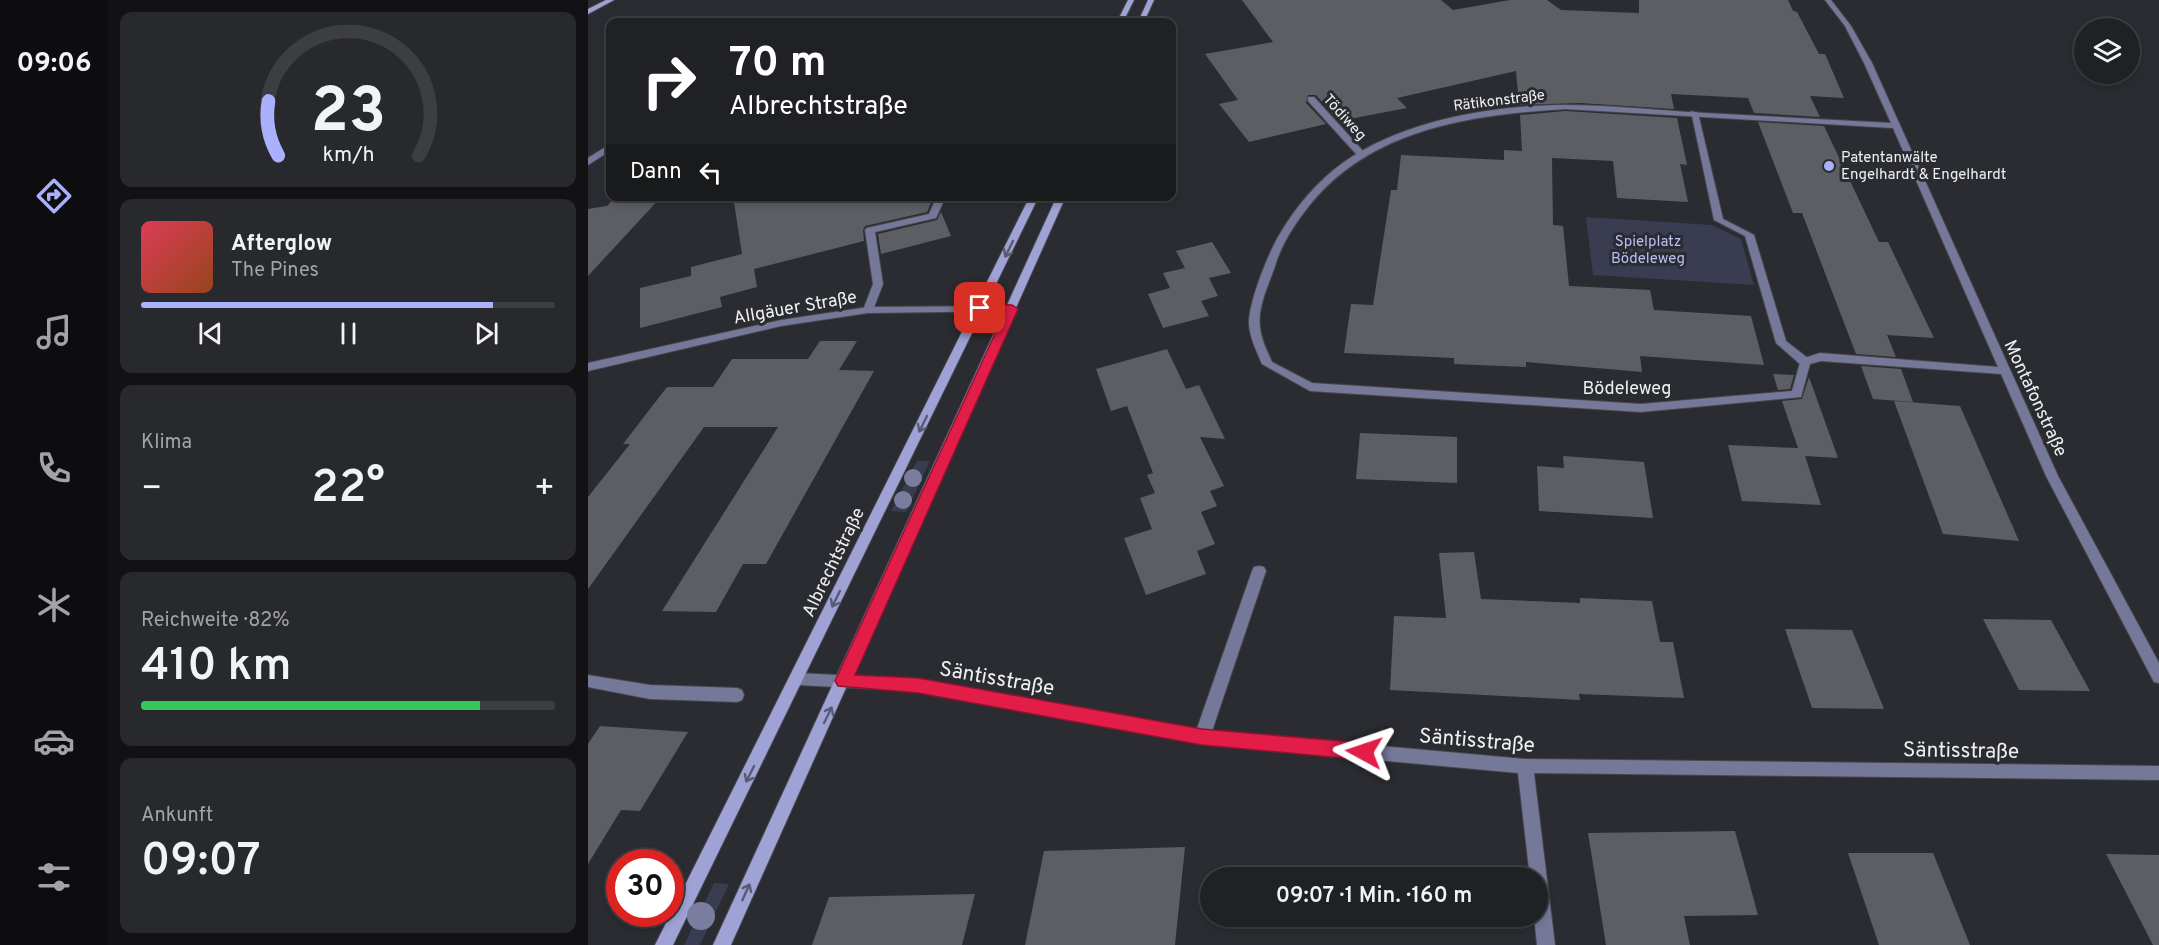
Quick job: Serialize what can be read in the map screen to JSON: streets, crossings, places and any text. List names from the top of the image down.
{
  "streets": {
    "main road": ["Albrechtstraße"],
    "street": [
      "Rätikonstraße",
      "Tödiweg",
      "Allgäuer Straße",
      "Bödeleweg",
      "Montafonstraße",
      "Säntisstraße"
    ]
  },
  "crossings": [
    ["Rätikonstraße", "Tödiweg"],
    ["Rätikonstraße", "Bödeleweg"],
    ["Rätikonstraße", "Montafonstraße"],
    ["Allgäuer Straße", "Albrechtstraße"],
    ["Albrechtstraße", "Säntisstraße"]
  ],
  "parks": ["Spielplatz Bödeleweg"],
  "places": ["Patentanwälte Engelhardt & Engelhardt"],
  "page": {
    "tabs": "09:06",
    "turn": ["70 m", "Albrechtstraße"],
    "then": "Dann",
    "song": ["Afterglow", "The Pines"],
    "tile": [
      "Klima",
      ["Reichweite · 82%", "410 km"],
      ["Ankunft", "09:07"]
    ],
    "heat": ["−", "22°", "+"],
    "limit": "30",
    "trip": "09:07 · 1 Min. · 160 m",
    "gauge": ["23", "km/h"]
  }
}
